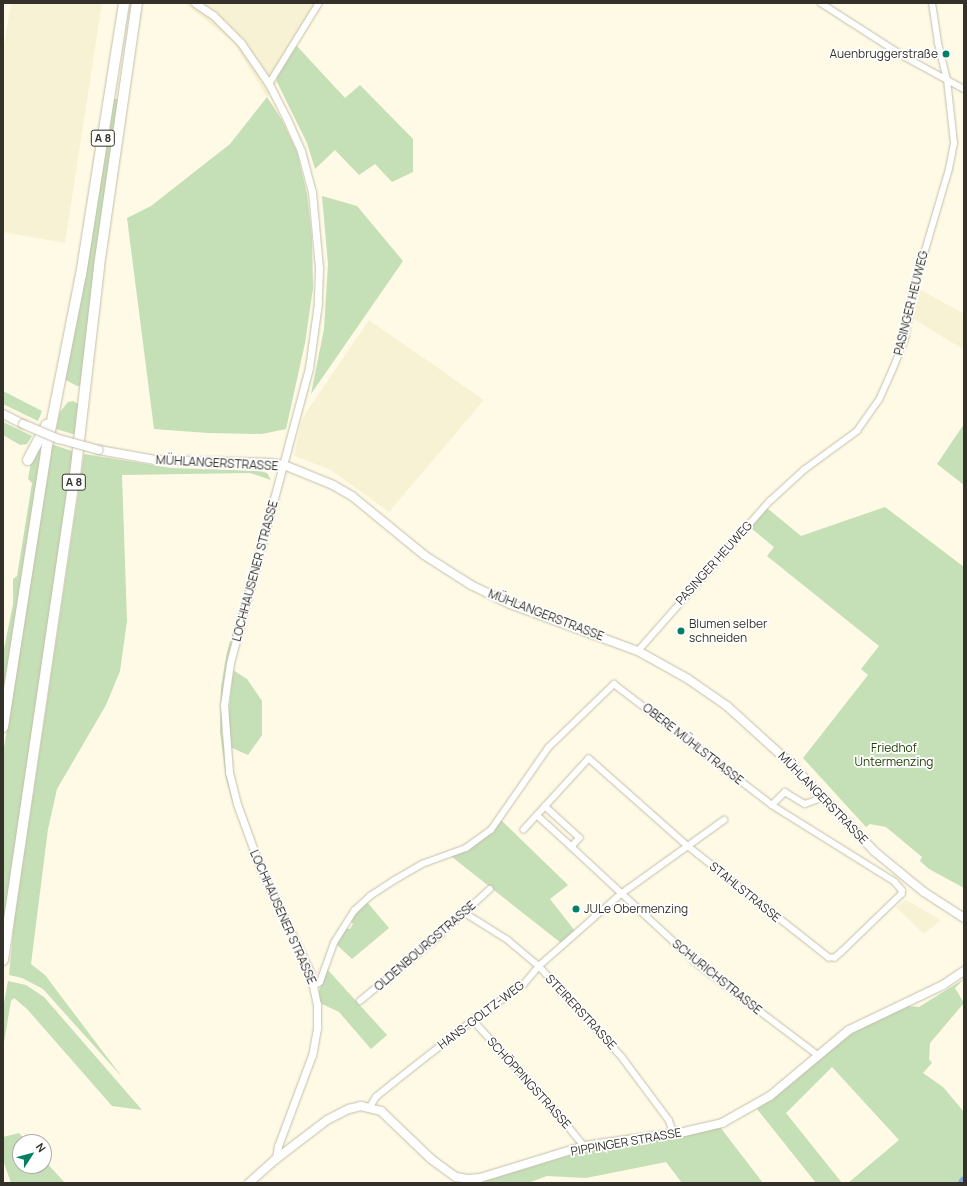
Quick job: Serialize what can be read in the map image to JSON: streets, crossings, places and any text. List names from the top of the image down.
{
  "streets": {
    "highway": ["A 8"],
    "main road": ["MÜHLANGERSTRASSE", "PIPPINGER STRASSE"],
    "street": [
      "PASINGER HEUWEG",
      "LOCHHAUSENER STRASSE",
      "OBERE MÜHLSTRASSE",
      "STAHLSTRASSE",
      "OLDENBOURGSTRASSE",
      "SCHURICHSTRASSE",
      "STEIRERSTRASSE",
      "HANS-GOLTZ-WEG",
      "SCHÖPPINGSTRASSE"
    ]
  },
  "crossings": [
    ["PASINGER HEUWEG", "MÜHLANGERSTRASSE"],
    ["MÜHLANGERSTRASSE", "LOCHHAUSENER STRASSE"],
    ["LOCHHAUSENER STRASSE", "OBERE MÜHLSTRASSE"],
    ["OBERE MÜHLSTRASSE", "STAHLSTRASSE"],
    ["STAHLSTRASSE", "HANS-GOLTZ-WEG"],
    ["OLDENBOURGSTRASSE", "STEIRERSTRASSE"],
    ["SCHURICHSTRASSE", "HANS-GOLTZ-WEG"],
    ["SCHURICHSTRASSE", "PIPPINGER STRASSE"],
    ["STEIRERSTRASSE", "HANS-GOLTZ-WEG"],
    ["STEIRERSTRASSE", "PIPPINGER STRASSE"],
    ["HANS-GOLTZ-WEG", "SCHÖPPINGSTRASSE"],
    ["HANS-GOLTZ-WEG", "PIPPINGER STRASSE"],
    ["SCHÖPPINGSTRASSE", "PIPPINGER STRASSE"]
  ],
  "parks": ["Friedhof Untermenzing"],
  "places": ["Auenbruggerstraße", "Blumen selber schneiden", "JULe Obermenzing"],
  "north": "top right"
}
